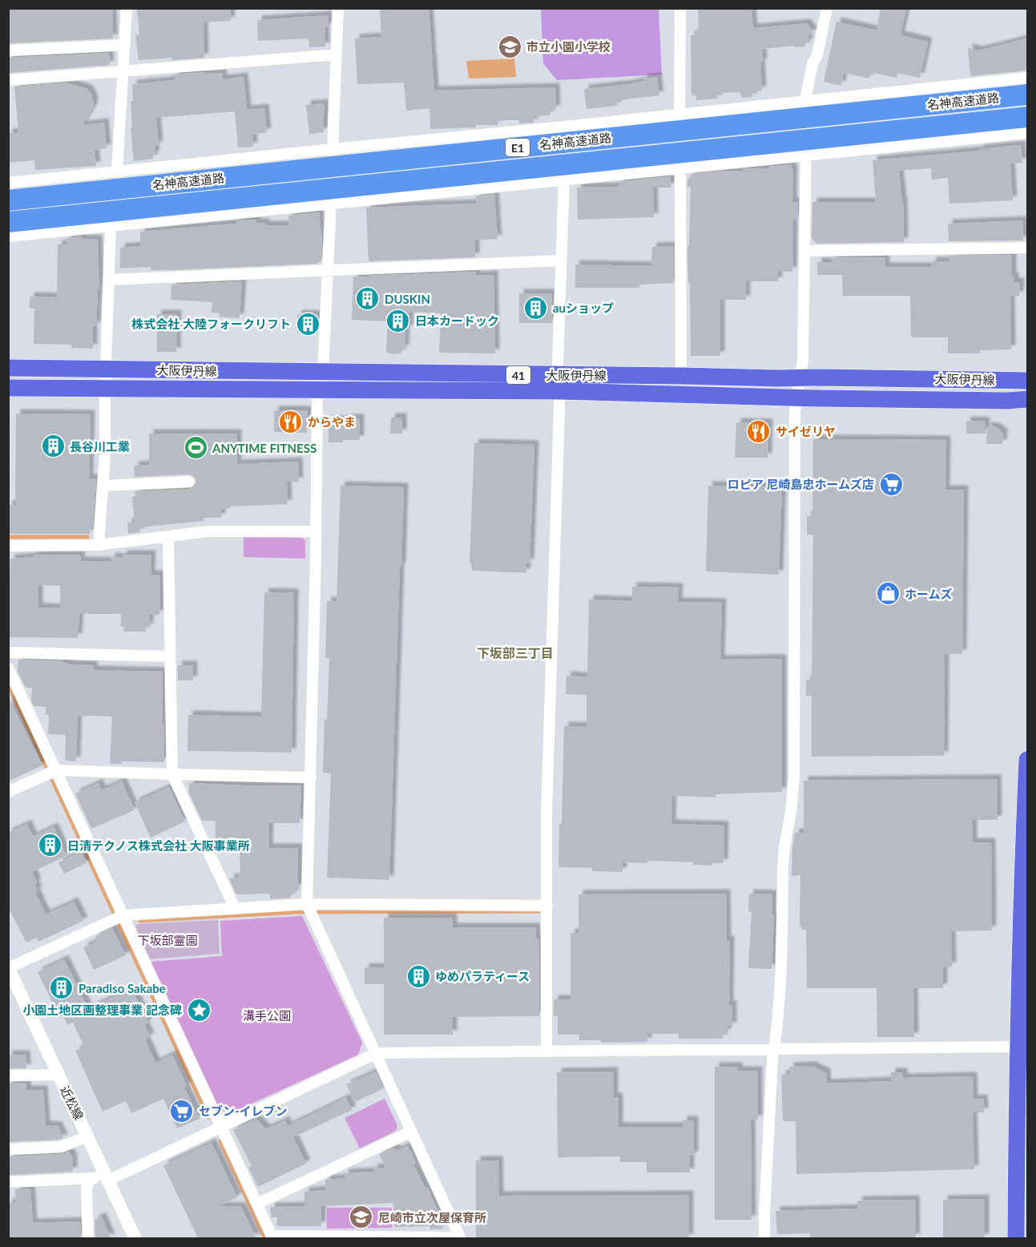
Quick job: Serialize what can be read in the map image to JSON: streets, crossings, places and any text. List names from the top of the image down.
{
  "streets": {
    "highway": ["名神高速道路", "E1"],
    "main road": ["大阪伊丹線", "41"],
    "street": ["近松線"]
  },
  "districts": ["下坂部三丁目"],
  "parks": ["下坂部霊園", "溝手公園"],
  "places": {
    "school or university": ["市立小園小学校", "尼崎市立次屋保育所"],
    "building": [
      "DUSKIN",
      "auショップ",
      "日本カードック",
      "株式会社 大陸フォークリフト",
      "長谷川工業",
      "日清テクノス株式会社 大阪事業所",
      "ゆめパラティース",
      "Paradiso Sakabe"
    ],
    "restaurant": ["からやま", "サイゼリヤ"],
    "sports": ["ANYTIME FITNESS"],
    "supermarket": ["ロピア 尼崎島忠ホームズ店", "セブン-イレブン"],
    "shop": ["ホームズ"],
    "place": ["小園土地区画整理事業 記念碑"]
  }
}
